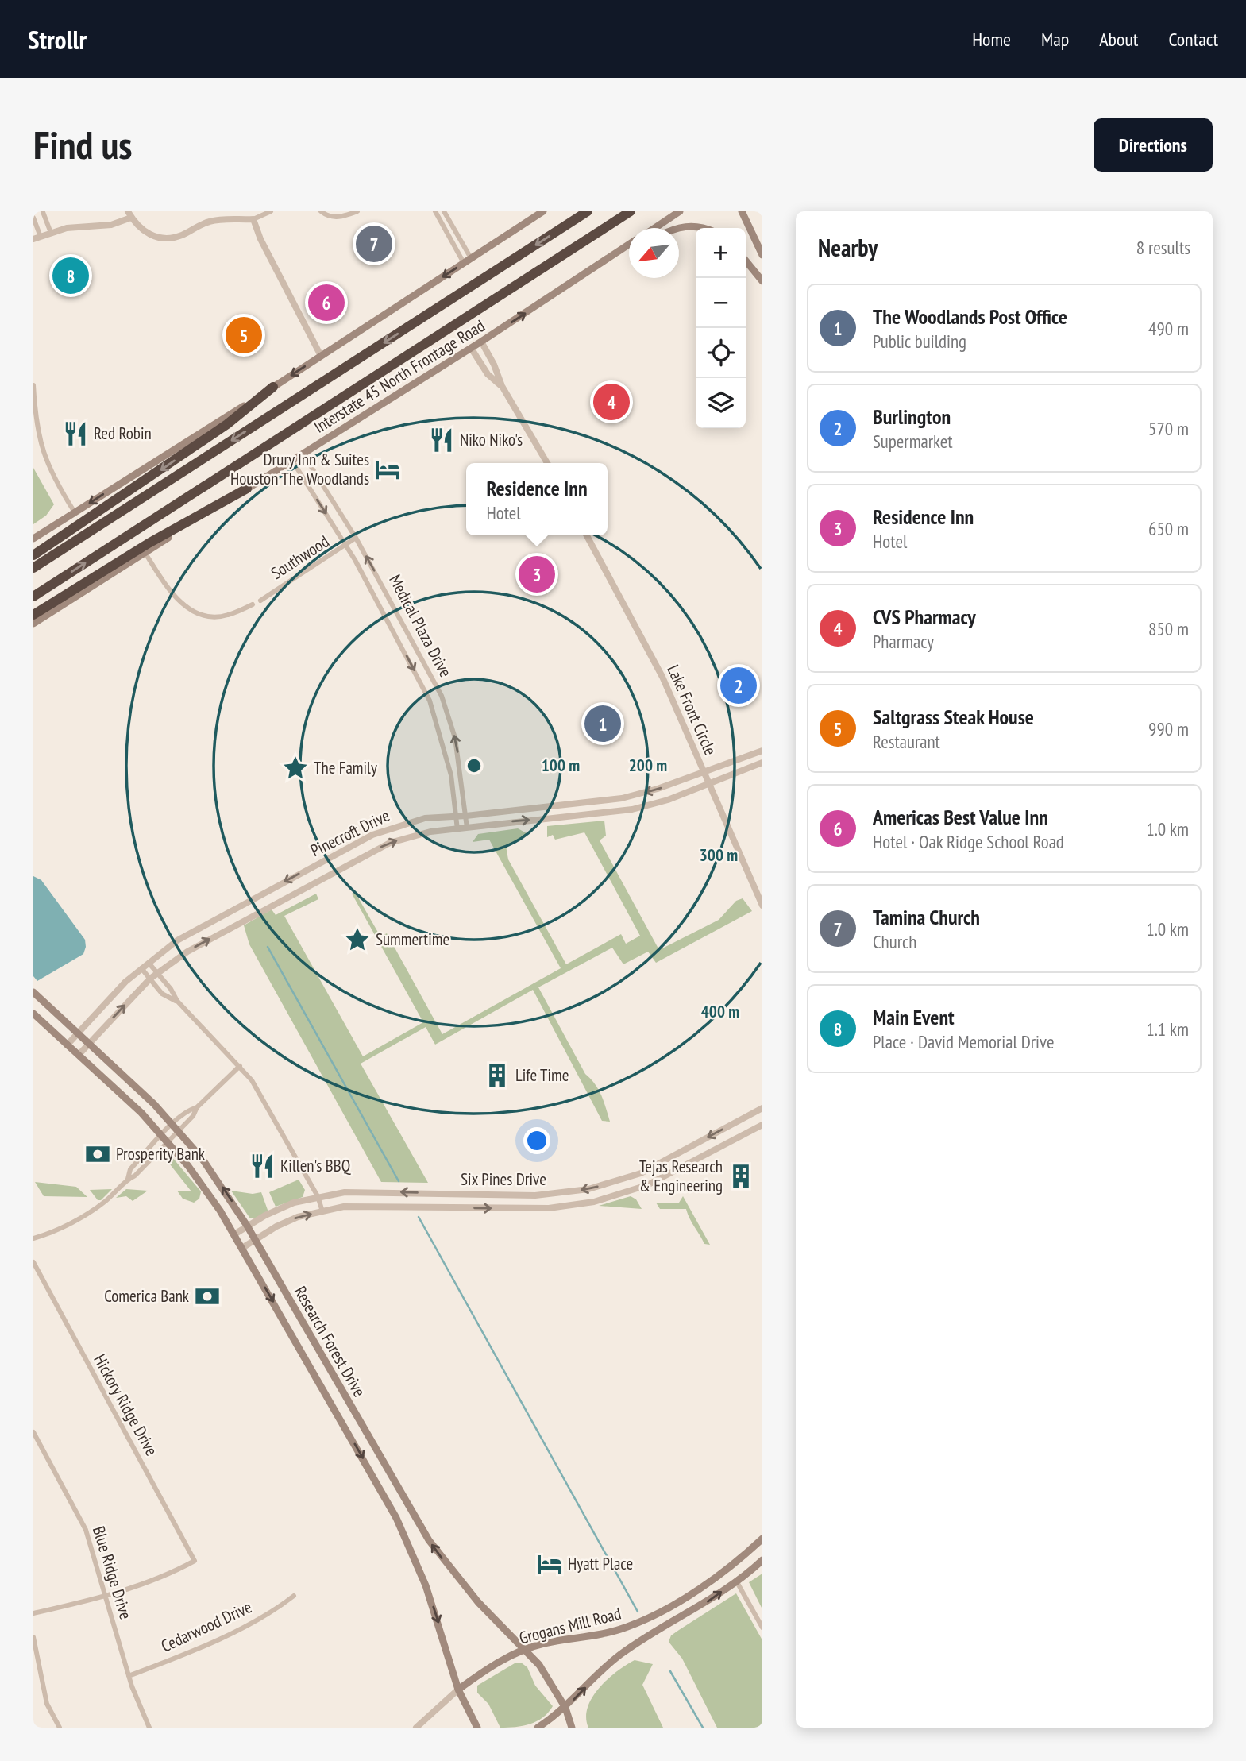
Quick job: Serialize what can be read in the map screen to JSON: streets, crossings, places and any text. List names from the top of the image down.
{
  "streets": {
    "main road": ["Interstate 45 North Frontage Road", "Research Forest Drive", "Grogans Mill Road"],
    "street": [
      "Southwood",
      "Medical Plaza Drive",
      "Lake Front Circle",
      "Pinecroft Drive",
      "Six Pines Drive",
      "Hickory Ridge Drive",
      "Blue Ridge Drive",
      "Cedarwood Drive"
    ]
  },
  "crossings": [
    ["Interstate 45 North Frontage Road", "Medical Plaza Drive"],
    ["Southwood", "Medical Plaza Drive"],
    ["Medical Plaza Drive", "Pinecroft Drive"],
    ["Lake Front Circle", "Pinecroft Drive"],
    ["Pinecroft Drive", "Research Forest Drive"],
    ["Six Pines Drive", "Research Forest Drive"],
    ["Research Forest Drive", "Grogans Mill Road"],
    ["Hickory Ridge Drive", "Blue Ridge Drive"],
    ["Blue Ridge Drive", "Cedarwood Drive"]
  ],
  "places": {
    "restaurant": ["Red Robin", "Niko Niko's", "Killen's BBQ"],
    "hotel": ["Drury Inn & Suites Houston The Woodlands", "Hyatt Place"],
    "place": ["The Family", "Summertime"],
    "building": ["Life Time", "Tejas Research & Engineering"],
    "bank": ["Prosperity Bank", "Comerica Bank"]
  },
  "north": "bottom left",
  "page": {
    "header": "Strollr",
    "nav": [
      "Home",
      "Map",
      "About",
      "Contact"
    ],
    "buttons": "Directions",
    "title": "Find us",
    "heading": ["Nearby", "8 results"],
    "pins": [
      "7",
      "8",
      "6",
      "5",
      "4",
      "3",
      "2",
      "1"
    ],
    "map_buttons": ["+", "−"],
    "list": [
      {
        "mark": "1",
        "name": "The Woodlands Post Office",
        "note": "Public building",
        "value": "490 m"
      },
      {
        "mark": "2",
        "name": "Burlington",
        "note": "Supermarket",
        "value": "570 m"
      },
      {
        "mark": "3",
        "name": "Residence Inn",
        "note": "Hotel",
        "value": "650 m"
      },
      {
        "mark": "4",
        "name": "CVS Pharmacy",
        "note": "Pharmacy",
        "value": "850 m"
      },
      {
        "mark": "5",
        "name": "Saltgrass Steak House",
        "note": "Restaurant",
        "value": "990 m"
      },
      {
        "mark": "6",
        "name": "Americas Best Value Inn",
        "note": "Hotel · Oak Ridge School Road",
        "value": "1.0 km"
      },
      {
        "mark": "7",
        "name": "Tamina Church",
        "note": "Church",
        "value": "1.0 km"
      },
      {
        "mark": "8",
        "name": "Main Event",
        "note": "Place · David Memorial Drive",
        "value": "1.1 km"
      }
    ],
    "popup": ["Residence Inn", "Hotel"]
  },
  "rings": [
    "100 m",
    "200 m",
    "300 m",
    "400 m"
  ]
}
